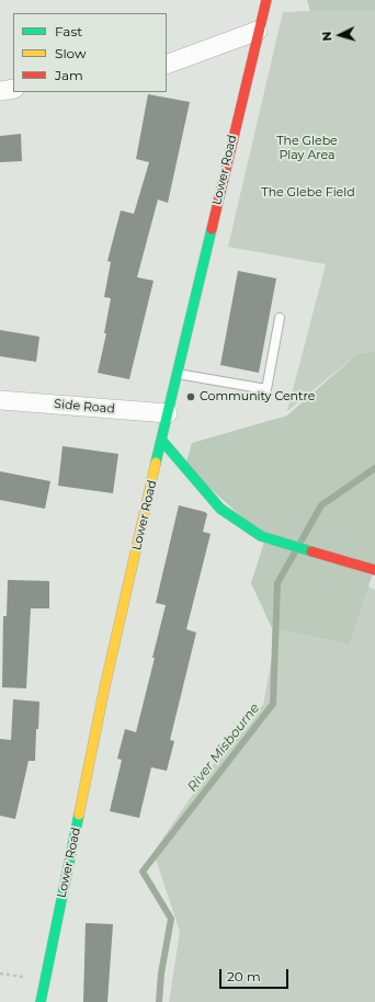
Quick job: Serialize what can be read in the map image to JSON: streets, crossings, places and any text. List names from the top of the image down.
{
  "streets": {
    "street": ["Lower Road", "Side Road"]
  },
  "crossings": [
    ["Lower Road", "Side Road"]
  ],
  "water": ["River Misbourne"],
  "parks": ["The Glebe Play Area", "The Glebe Field"],
  "places": ["Community Centre"],
  "legend": ["Fast", "Slow", "Jam"],
  "scale_bar": "20 m",
  "north": "left"
}
